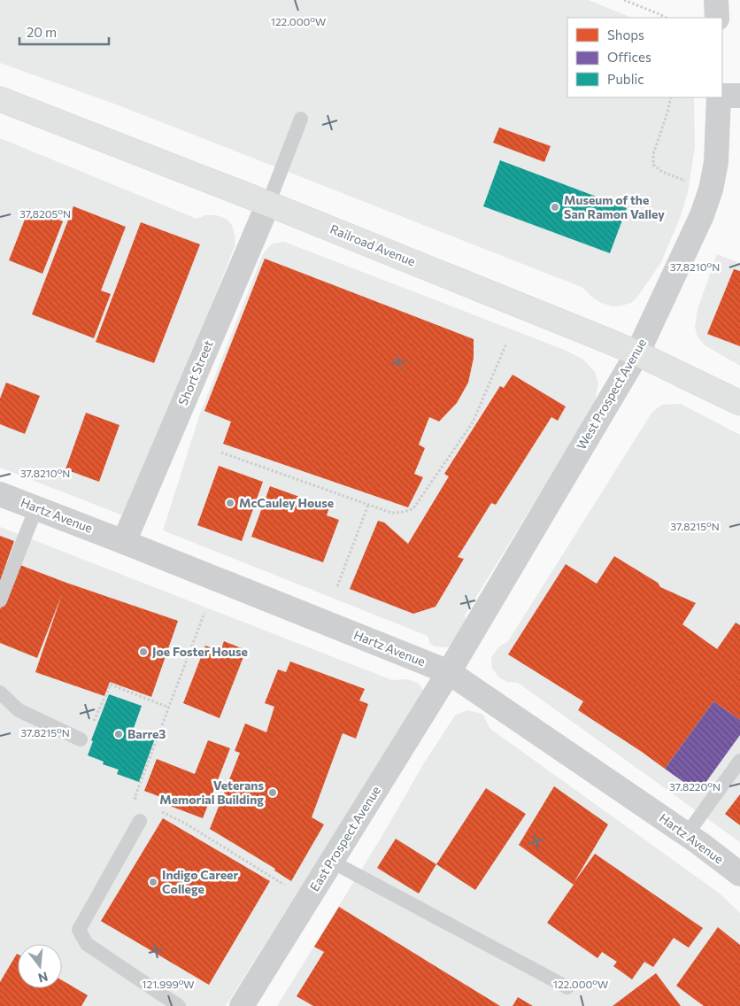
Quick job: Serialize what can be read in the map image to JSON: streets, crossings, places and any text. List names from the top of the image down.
{
  "streets": {
    "main road": ["Railroad Avenue"],
    "street": [
      "Short Street",
      "West Prospect Avenue",
      "Hartz Avenue",
      "East Prospect Avenue"
    ]
  },
  "crossings": [
    ["Railroad Avenue", "Short Street"],
    ["Railroad Avenue", "West Prospect Avenue"],
    ["Short Street", "Hartz Avenue"],
    ["West Prospect Avenue", "Hartz Avenue"],
    ["West Prospect Avenue", "East Prospect Avenue"],
    ["Hartz Avenue", "East Prospect Avenue"]
  ],
  "places": [
    "Museum of the San Ramon Valley",
    "McCauley House",
    "Joe Foster House",
    "Barre3",
    "Veterans Memorial Building",
    "Indigo Career College"
  ],
  "legend": ["Shops", "Offices", "Public"],
  "scale_bar": "20 m",
  "north": "bottom",
  "coordinates": [
    "122.000°W",
    "37.8205°N",
    "37.8210°N",
    "37.8215°N",
    "37.8220°N",
    "121.999°W"
  ]
}
